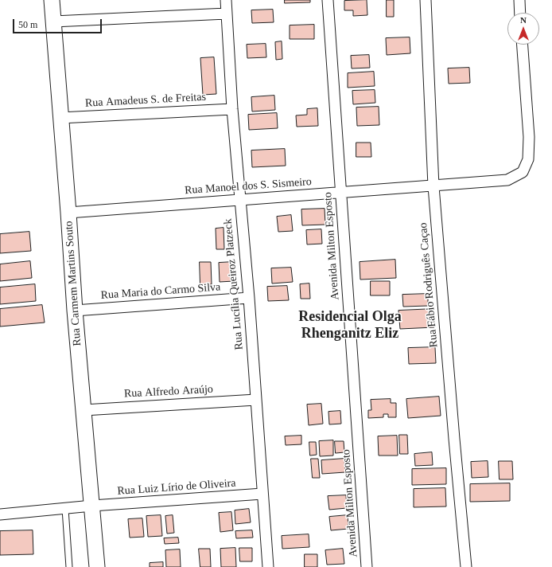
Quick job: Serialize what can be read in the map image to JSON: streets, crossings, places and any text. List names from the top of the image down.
{
  "streets": {
    "street": [
      "Rua Amadeus S. de Freitas",
      "Rua Manoel dos S. Sismeiro",
      "Avenida Milton Esposto",
      "Rua Carmem Martins Souto",
      "Rua Lucília Queiroz Platzeck",
      "Rua Fábio Rodriguês Caçao",
      "Rua Maria do Carmo Silva",
      "Rua Alfredo Araújo",
      "Rua Luiz Lírio de Oliveira"
    ]
  },
  "crossings": [
    ["Rua Amadeus S. de Freitas", "Rua Carmem Martins Souto"],
    ["Rua Amadeus S. de Freitas", "Rua Lucília Queiroz Platzeck"],
    ["Rua Manoel dos S. Sismeiro", "Avenida Milton Esposto"],
    ["Rua Manoel dos S. Sismeiro", "Rua Carmem Martins Souto"],
    ["Rua Manoel dos S. Sismeiro", "Rua Lucília Queiroz Platzeck"],
    ["Rua Manoel dos S. Sismeiro", "Rua Fábio Rodriguês Caçao"],
    ["Rua Carmem Martins Souto", "Rua Maria do Carmo Silva"],
    ["Rua Carmem Martins Souto", "Rua Alfredo Araújo"],
    ["Rua Carmem Martins Souto", "Rua Luiz Lírio de Oliveira"],
    ["Rua Lucília Queiroz Platzeck", "Rua Maria do Carmo Silva"],
    ["Rua Lucília Queiroz Platzeck", "Rua Alfredo Araújo"],
    ["Rua Lucília Queiroz Platzeck", "Rua Luiz Lírio de Oliveira"]
  ],
  "districts": ["Residencial Olga Rhenganitz Eliz"],
  "scale_bar": "50 m",
  "north": "top"
}
